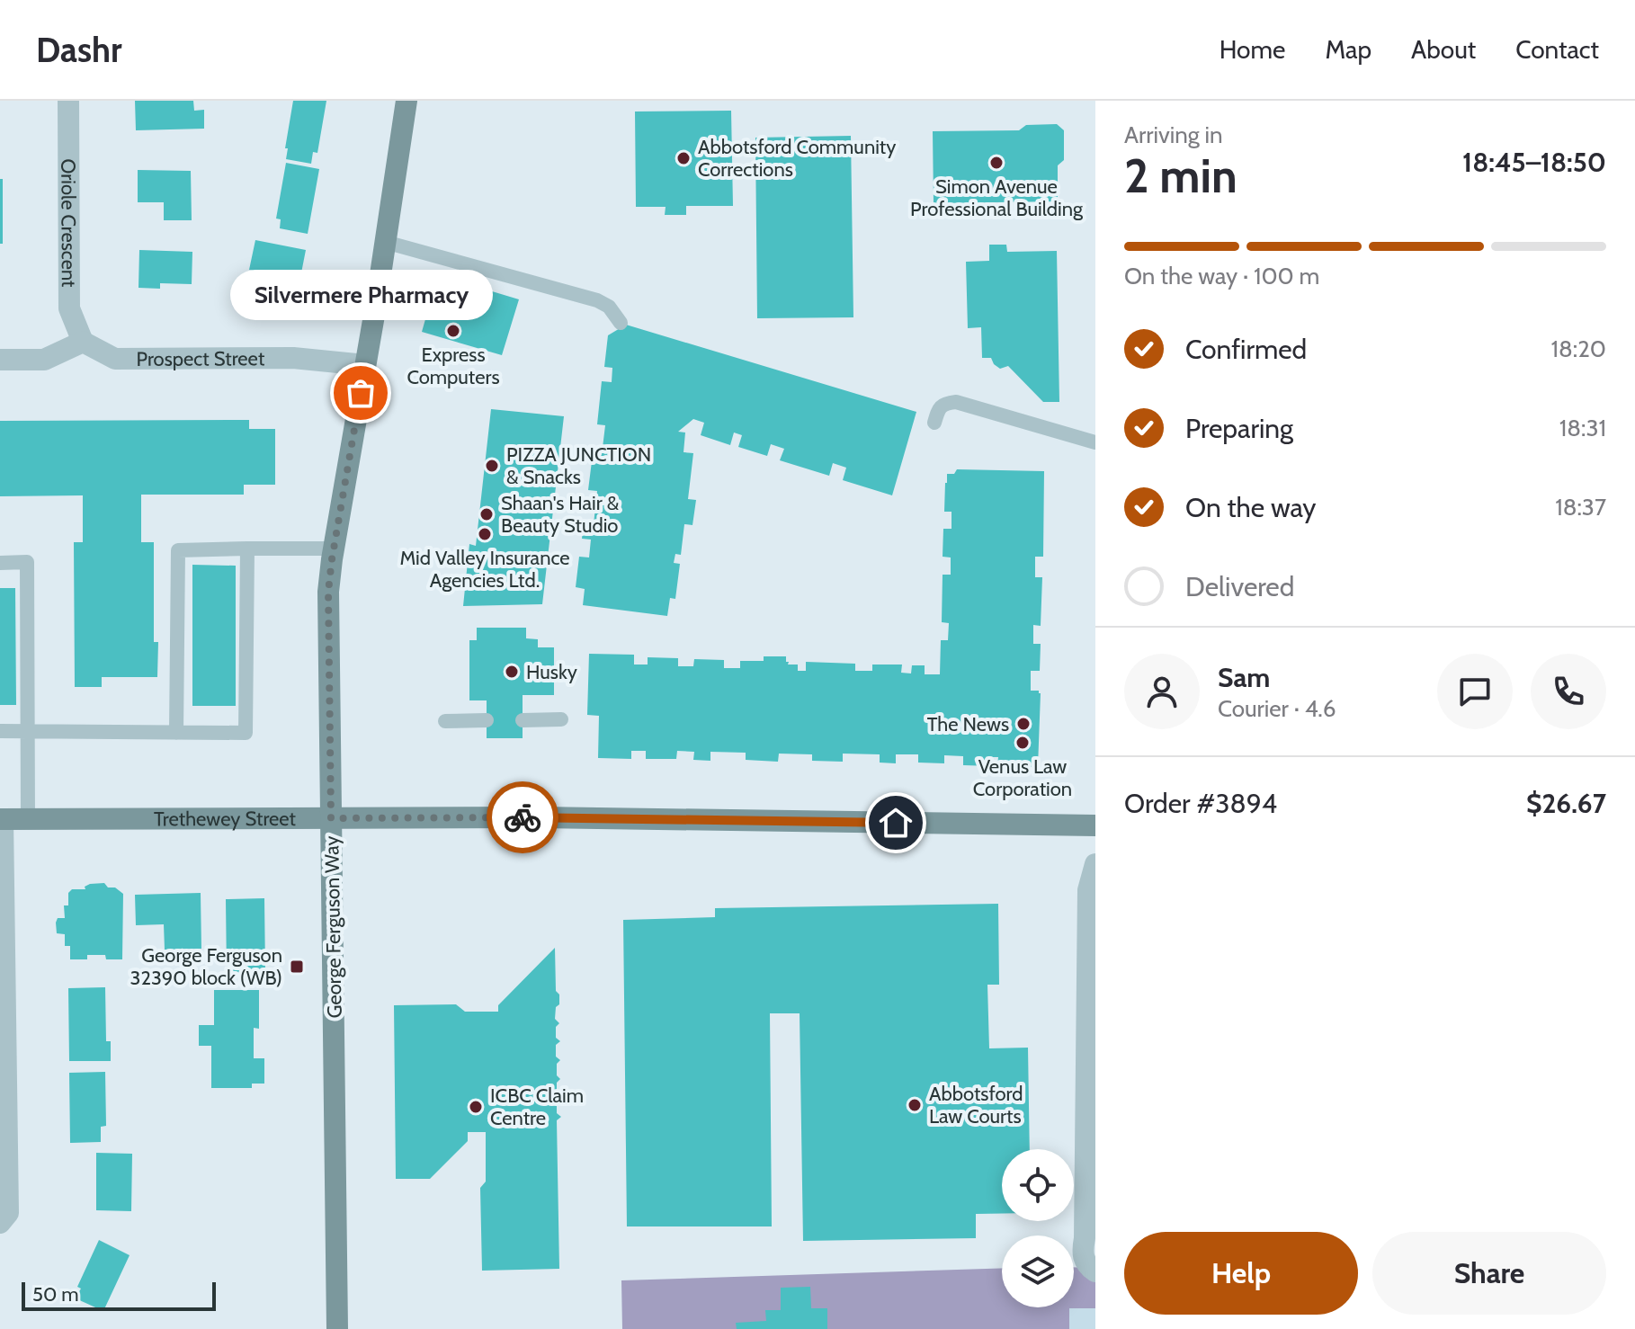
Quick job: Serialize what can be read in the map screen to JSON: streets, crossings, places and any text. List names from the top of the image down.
{
  "streets": {
    "main road": ["Trethewey Street", "George Ferguson Way"],
    "street": ["Oriole Crescent", "Prospect Street"]
  },
  "crossings": [
    ["Oriole Crescent", "Prospect Street"],
    ["Prospect Street", "George Ferguson Way"],
    ["Trethewey Street", "George Ferguson Way"]
  ],
  "places": {
    "other": [
      "Abbotsford Community Corrections",
      "Simon Avenue Professional Building",
      "Express Computers",
      "Silvermere Pharmacy",
      "PIZZA JUNCTION & Snacks",
      "Shaan's Hair & Beauty Studio",
      "Mid Valley Insurance Agencies Ltd.",
      "Husky",
      "The News",
      "Venus Law Corporation",
      "Abbotsford Law Courts",
      "ICBC Claim Centre"
    ],
    "transit": ["George Ferguson 32390 block (WB)"]
  },
  "scale_bar": "50 m",
  "page": {
    "header": "Dashr",
    "nav": [
      "Home",
      "Map",
      "About",
      "Contact"
    ],
    "heading": ["2 min", "Arriving in", "18:45–18:50"],
    "panel": [
      "Sam",
      "Courier · 4.6",
      "Order #3894",
      "$26.67"
    ],
    "bar": "On the way · 100 m",
    "bubble": "Silvermere Pharmacy",
    "list": [
      ["Confirmed", "18:20"],
      ["Preparing", "18:31"],
      ["On the way", "18:37"],
      "Delivered"
    ],
    "buttons": ["Help", "Share"],
    "scale": "50 m"
  }
}
